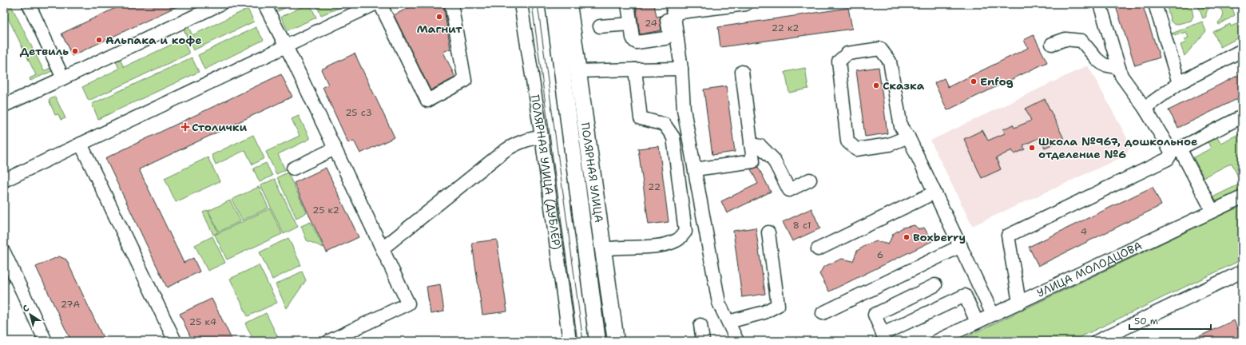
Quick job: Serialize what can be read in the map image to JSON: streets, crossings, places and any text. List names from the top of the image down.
{
  "streets": {
    "main road": ["ПОЛЯРНАЯ УЛИЦА"],
    "street": ["ПОЛЯРНАЯ УЛИЦА (ДУБЛЁР)", "УЛИЦА МОЛОДЦОВА"]
  },
  "places": {
    "other": [
      "Магнит",
      "Альпака и кофе",
      "Детвиль",
      "Enfog",
      "Сказка",
      "Школа №967, дошкольное отделение №6",
      "Boxberry"
    ],
    "health": ["Столички"]
  },
  "house_numbers": [
    "24",
    "22 к2",
    "25 с3",
    "22",
    "25 к2",
    "8 с1",
    "4",
    "6",
    "27А",
    "25 к4"
  ],
  "scale_bar": "50 m",
  "north": "top left"
}
